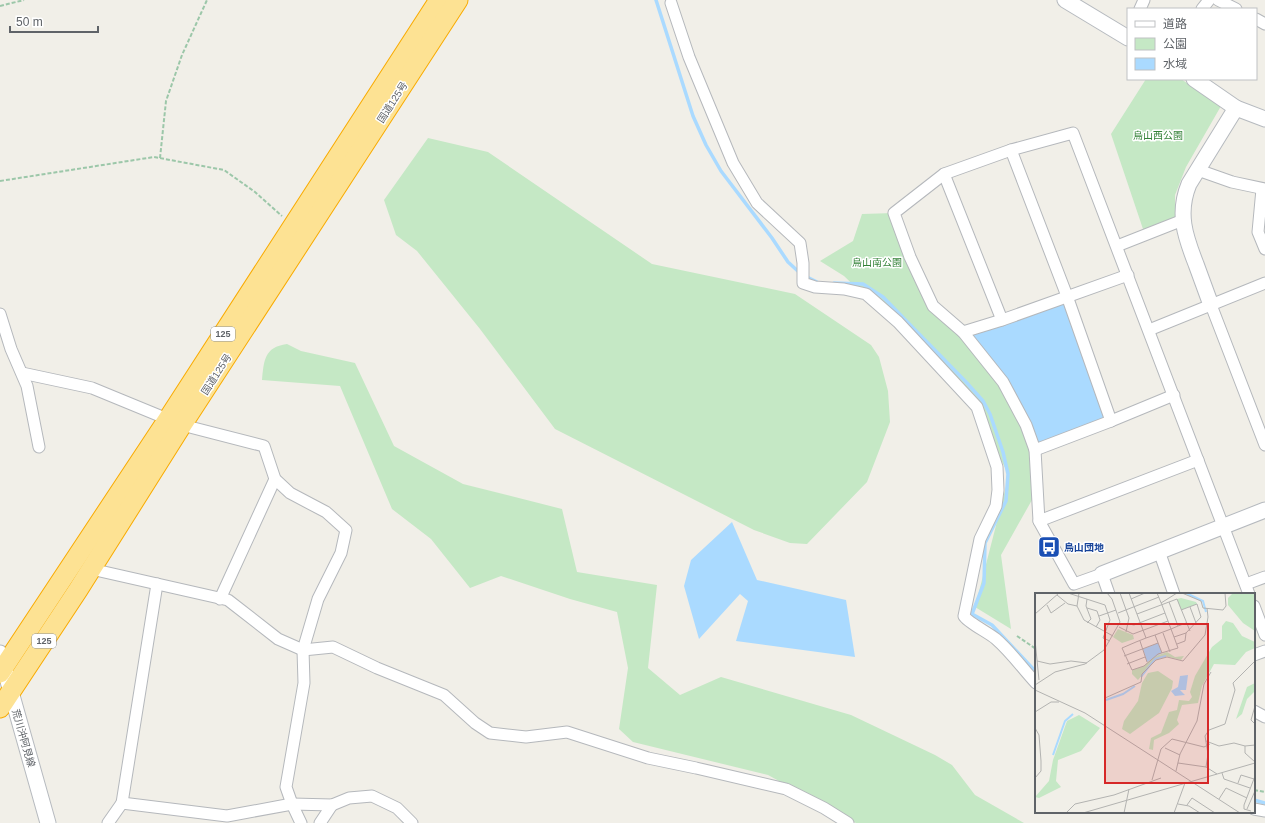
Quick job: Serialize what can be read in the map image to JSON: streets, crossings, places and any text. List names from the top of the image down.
{
  "streets": {
    "highway": ["国道125号", "125"],
    "street": ["荒川沖阿見線"]
  },
  "crossings": [
    ["国道125号", "荒川沖阿見線"]
  ],
  "parks": ["烏山西公園", "烏山南公園"],
  "places": {
    "bus stop": ["烏山団地"]
  },
  "legend": ["道路", "公園", "水域"],
  "scale_bar": "50 m"
}
